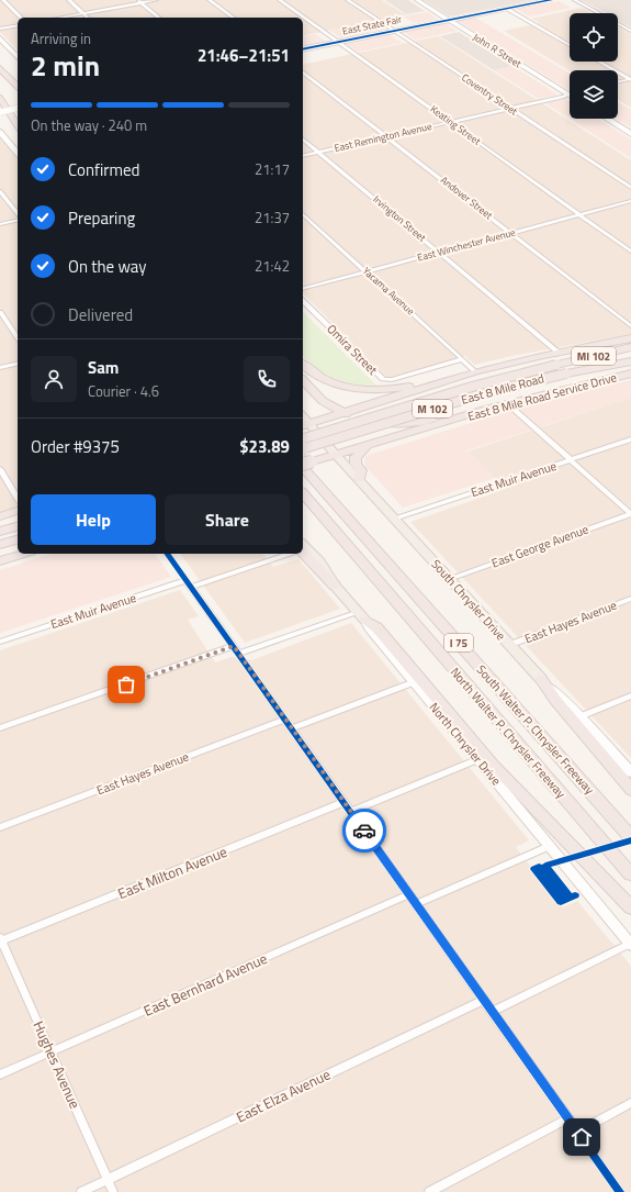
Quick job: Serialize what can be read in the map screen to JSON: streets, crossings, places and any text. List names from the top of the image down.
{
  "streets": {
    "highway": [
      "MI 102",
      "East 8 Mile Road",
      "East 8 Mile Road Service Drive",
      "M 102",
      "I 75",
      "South Walter P. Chrysler Freeway",
      "North Walter P. Chrysler Freeway"
    ],
    "main road": [
      "East State Fair",
      "John R Street",
      "South Chrysler Drive",
      "North Chrysler Drive"
    ],
    "street": [
      "Coventry Street",
      "Keating Street",
      "East Remington Avenue",
      "Andover Street",
      "Irvington Street",
      "East Winchester Avenue",
      "Yacama Avenue",
      "Omira Street",
      "East Muir Avenue",
      "East George Avenue",
      "East Hayes Avenue",
      "East Milton Avenue",
      "East Bernhard Avenue",
      "Hughes Avenue",
      "East Elza Avenue"
    ]
  },
  "crossings": [
    ["East State Fair", "John R Street"],
    ["East State Fair", "Coventry Street"],
    ["East State Fair", "Keating Street"],
    ["John R Street", "East Remington Avenue"],
    ["Coventry Street", "East Remington Avenue"],
    ["Keating Street", "East Remington Avenue"],
    ["Keating Street", "East Winchester Avenue"],
    ["East Remington Avenue", "Andover Street"],
    ["East Remington Avenue", "Irvington Street"],
    ["Andover Street", "East Winchester Avenue"],
    ["Irvington Street", "East Winchester Avenue"],
    ["East Winchester Avenue", "Yacama Avenue"],
    ["Yacama Avenue", "Omira Street"],
    ["MI 102", "East 8 Mile Road"],
    ["East 8 Mile Road Service Drive", "South Chrysler Drive"],
    ["East 8 Mile Road Service Drive", "South Walter P. Chrysler Freeway"],
    ["East Muir Avenue", "South Chrysler Drive"],
    ["East George Avenue", "South Chrysler Drive"],
    ["South Chrysler Drive", "East Hayes Avenue"],
    ["East Milton Avenue", "Hughes Avenue"],
    ["East Bernhard Avenue", "Hughes Avenue"],
    ["Hughes Avenue", "East Elza Avenue"]
  ],
  "page": {
    "heading": ["2 min", "Arriving in", "21:46–21:51"],
    "panel": [
      "Sam",
      "Courier · 4.6",
      "Order #9375",
      "$23.89"
    ],
    "bar": "On the way · 240 m",
    "list": [
      ["Confirmed", "21:17"],
      ["Preparing", "21:37"],
      ["On the way", "21:42"],
      "Delivered"
    ],
    "buttons": ["Help", "Share"]
  }
}
